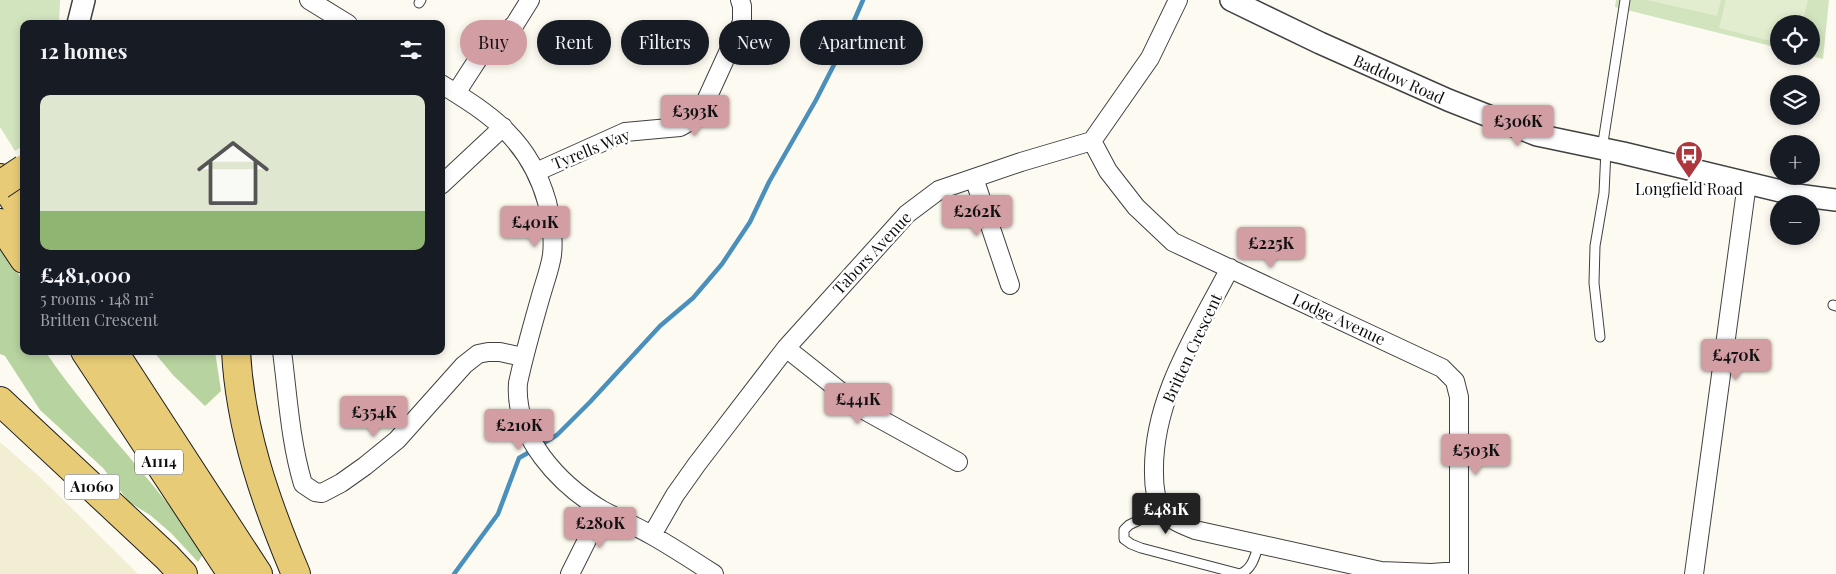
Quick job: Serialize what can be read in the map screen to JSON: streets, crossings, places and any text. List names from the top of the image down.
{
  "streets": {
    "main road": ["A1114", "A1060"],
    "street": [
      "Baddow Road",
      "Tyrells Way",
      "Tabors Avenue",
      "Lodge Avenue",
      "Britten Crescent"
    ]
  },
  "crossings": [
    ["Tabors Avenue", "Lodge Avenue"],
    ["Lodge Avenue", "Britten Crescent"]
  ],
  "places": {
    "bus stop": ["Longfield Road"]
  },
  "page": {
    "map_buttons": ["+", "−"],
    "chip": [
      "Buy",
      "Rent",
      "Filters",
      "New",
      "Apartment"
    ],
    "heading": "12 homes",
    "list": [
      {
        "name": "£481,000",
        "note": "5 rooms · 148 m² · Britten Crescent"
      }
    ],
    "price": [
      "£393K",
      "£306K",
      "£262K",
      "£401K",
      "£225K",
      "£470K",
      "£441K",
      "£354K",
      "£210K",
      "£503K",
      "£481K",
      "£280K"
    ]
  }
}
